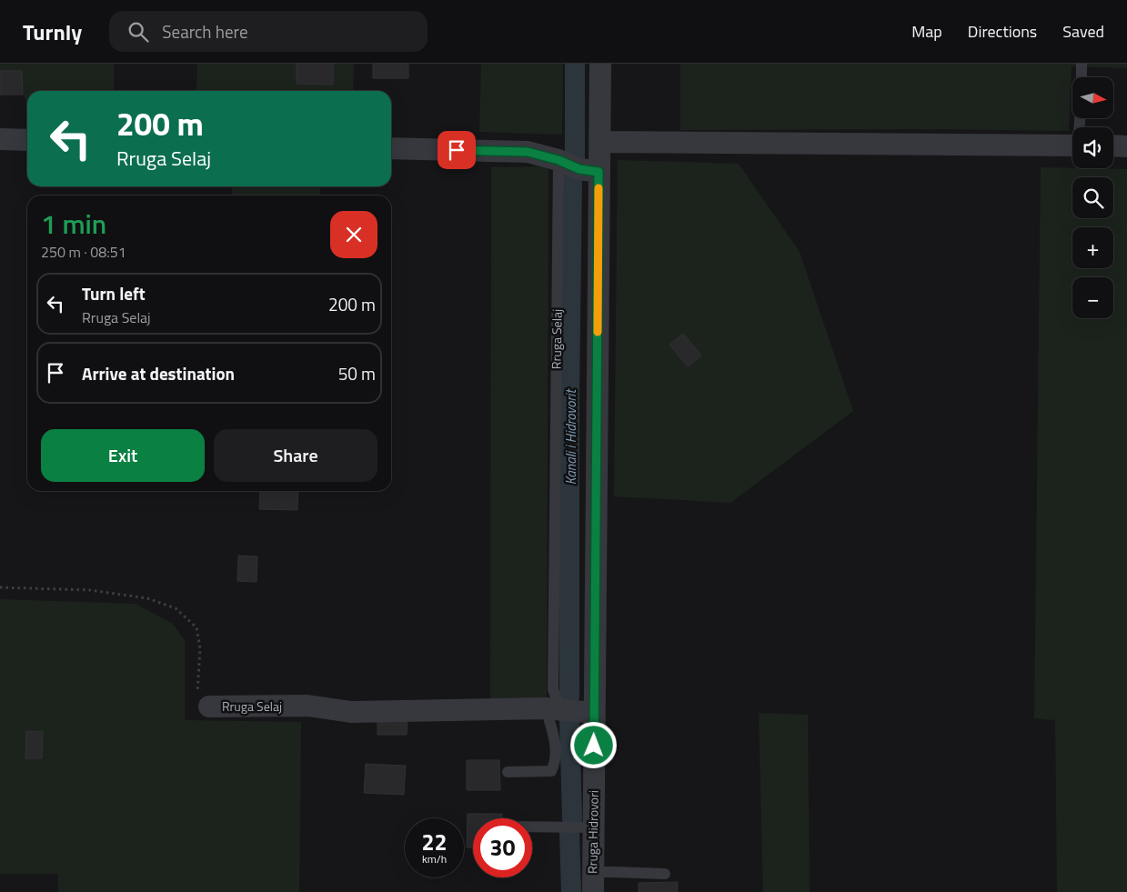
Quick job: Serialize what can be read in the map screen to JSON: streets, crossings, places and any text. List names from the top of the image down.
{
  "streets": {
    "street": ["Rruga Selaj", "Rruga Hidrovori"]
  },
  "crossings": [
    ["Rruga Selaj", "Rruga Hidrovori"]
  ],
  "water": ["Kanali i Hidrovorit"],
  "north": "right",
  "page": {
    "header": "Turnly",
    "search": "Search here",
    "nav": ["Map", "Directions", "Saved"],
    "map_buttons": ["+", "−"],
    "turn": ["200 m", "Rruga Selaj"],
    "heading": ["1 min", "250 m · 08:51"],
    "list": [
      {
        "name": "Turn left",
        "note": "Rruga Selaj",
        "value": "200 m"
      },
      {
        "name": "Arrive at destination",
        "value": "50 m"
      }
    ],
    "buttons": ["Exit", "Share"],
    "speed": "22 km/h",
    "limit": "30"
  }
}
